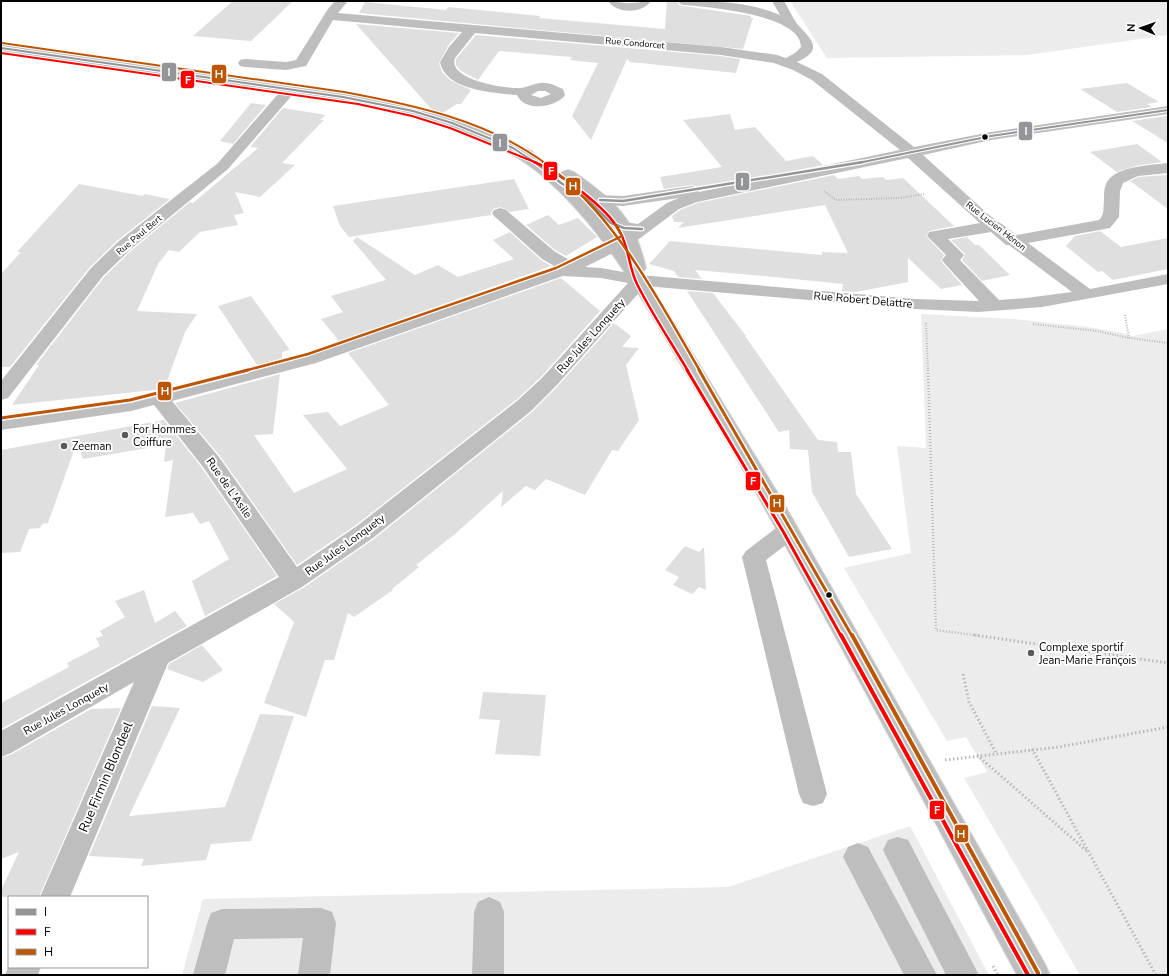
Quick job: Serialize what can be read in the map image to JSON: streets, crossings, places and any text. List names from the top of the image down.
{
  "streets": {
    "street": [
      "Rue Condorcet",
      "Rue Lucien Hénon",
      "Rue Paul Bert",
      "Rue Robert Delattre",
      "Rue Jules Lonquety",
      "Rue de L'Asile",
      "Rue Firmin Blondeel"
    ]
  },
  "crossings": [
    ["Rue Condorcet", "Rue Lucien Hénon"],
    ["Rue Lucien Hénon", "Rue Robert Delattre"],
    ["Rue Robert Delattre", "Rue Jules Lonquety"],
    ["Rue Jules Lonquety", "Rue de L'Asile"],
    ["Rue Jules Lonquety", "Rue Firmin Blondeel"]
  ],
  "places": ["For Hommes Coiffure", "Zeeman", "Complexe sportif Jean-Marie François"],
  "lines": ["transit line H", "transit line I", "transit line F"],
  "legend": ["I", "F", "H"],
  "north": "left"
}
